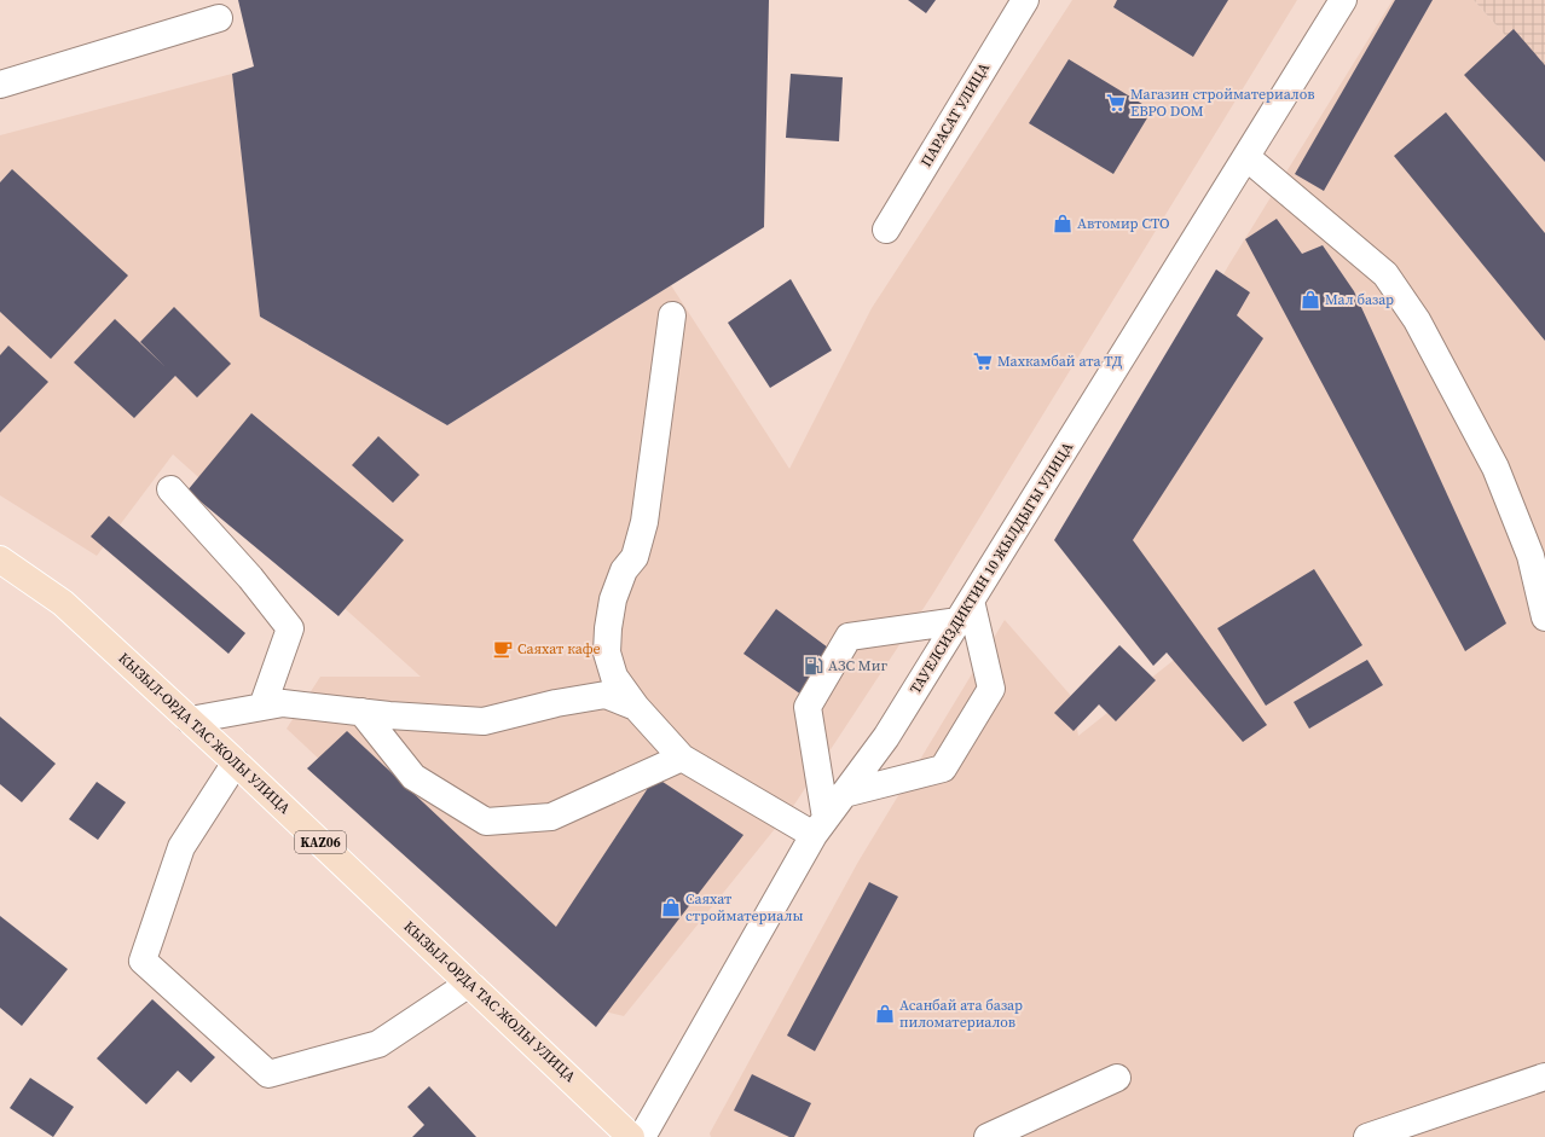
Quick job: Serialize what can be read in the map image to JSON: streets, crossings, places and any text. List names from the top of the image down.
{
  "streets": {
    "main road": ["КЫЗЫЛ-ОРДА ТАС ЖОЛЫ УЛИЦА", "KАZ06"],
    "street": ["ПАРАСАТ УЛИЦА", "ТАУЕЛСИЗДИКТИН 10 ЖЫЛДЫГЫ УЛИЦА"]
  },
  "places": {
    "supermarket": ["Магазин стройматериалов ЕВРО DOM", "Махкамбай ата ТД"],
    "shop": [
      "Автомир СТО",
      "Мал базар",
      "Саяхат стройматериалы",
      "Асанбай ата базар пиломатериалов"
    ],
    "cafe": ["Саяхат кафе"],
    "fuel station": ["АЗС Миг"]
  }
}
